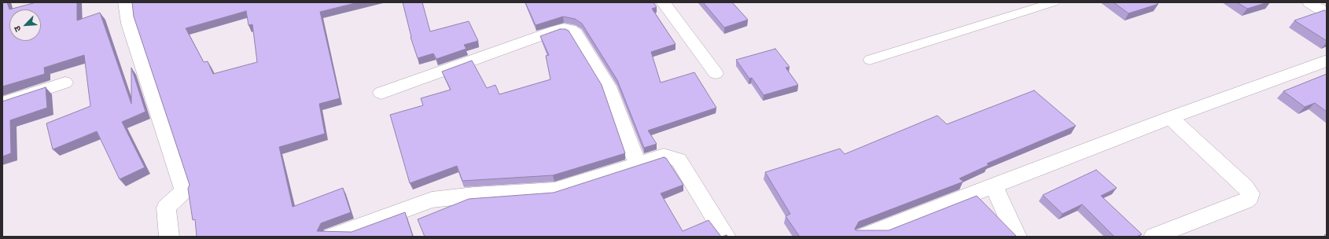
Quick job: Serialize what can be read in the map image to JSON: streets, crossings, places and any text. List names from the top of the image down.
{
  "north": "bottom left"
}
